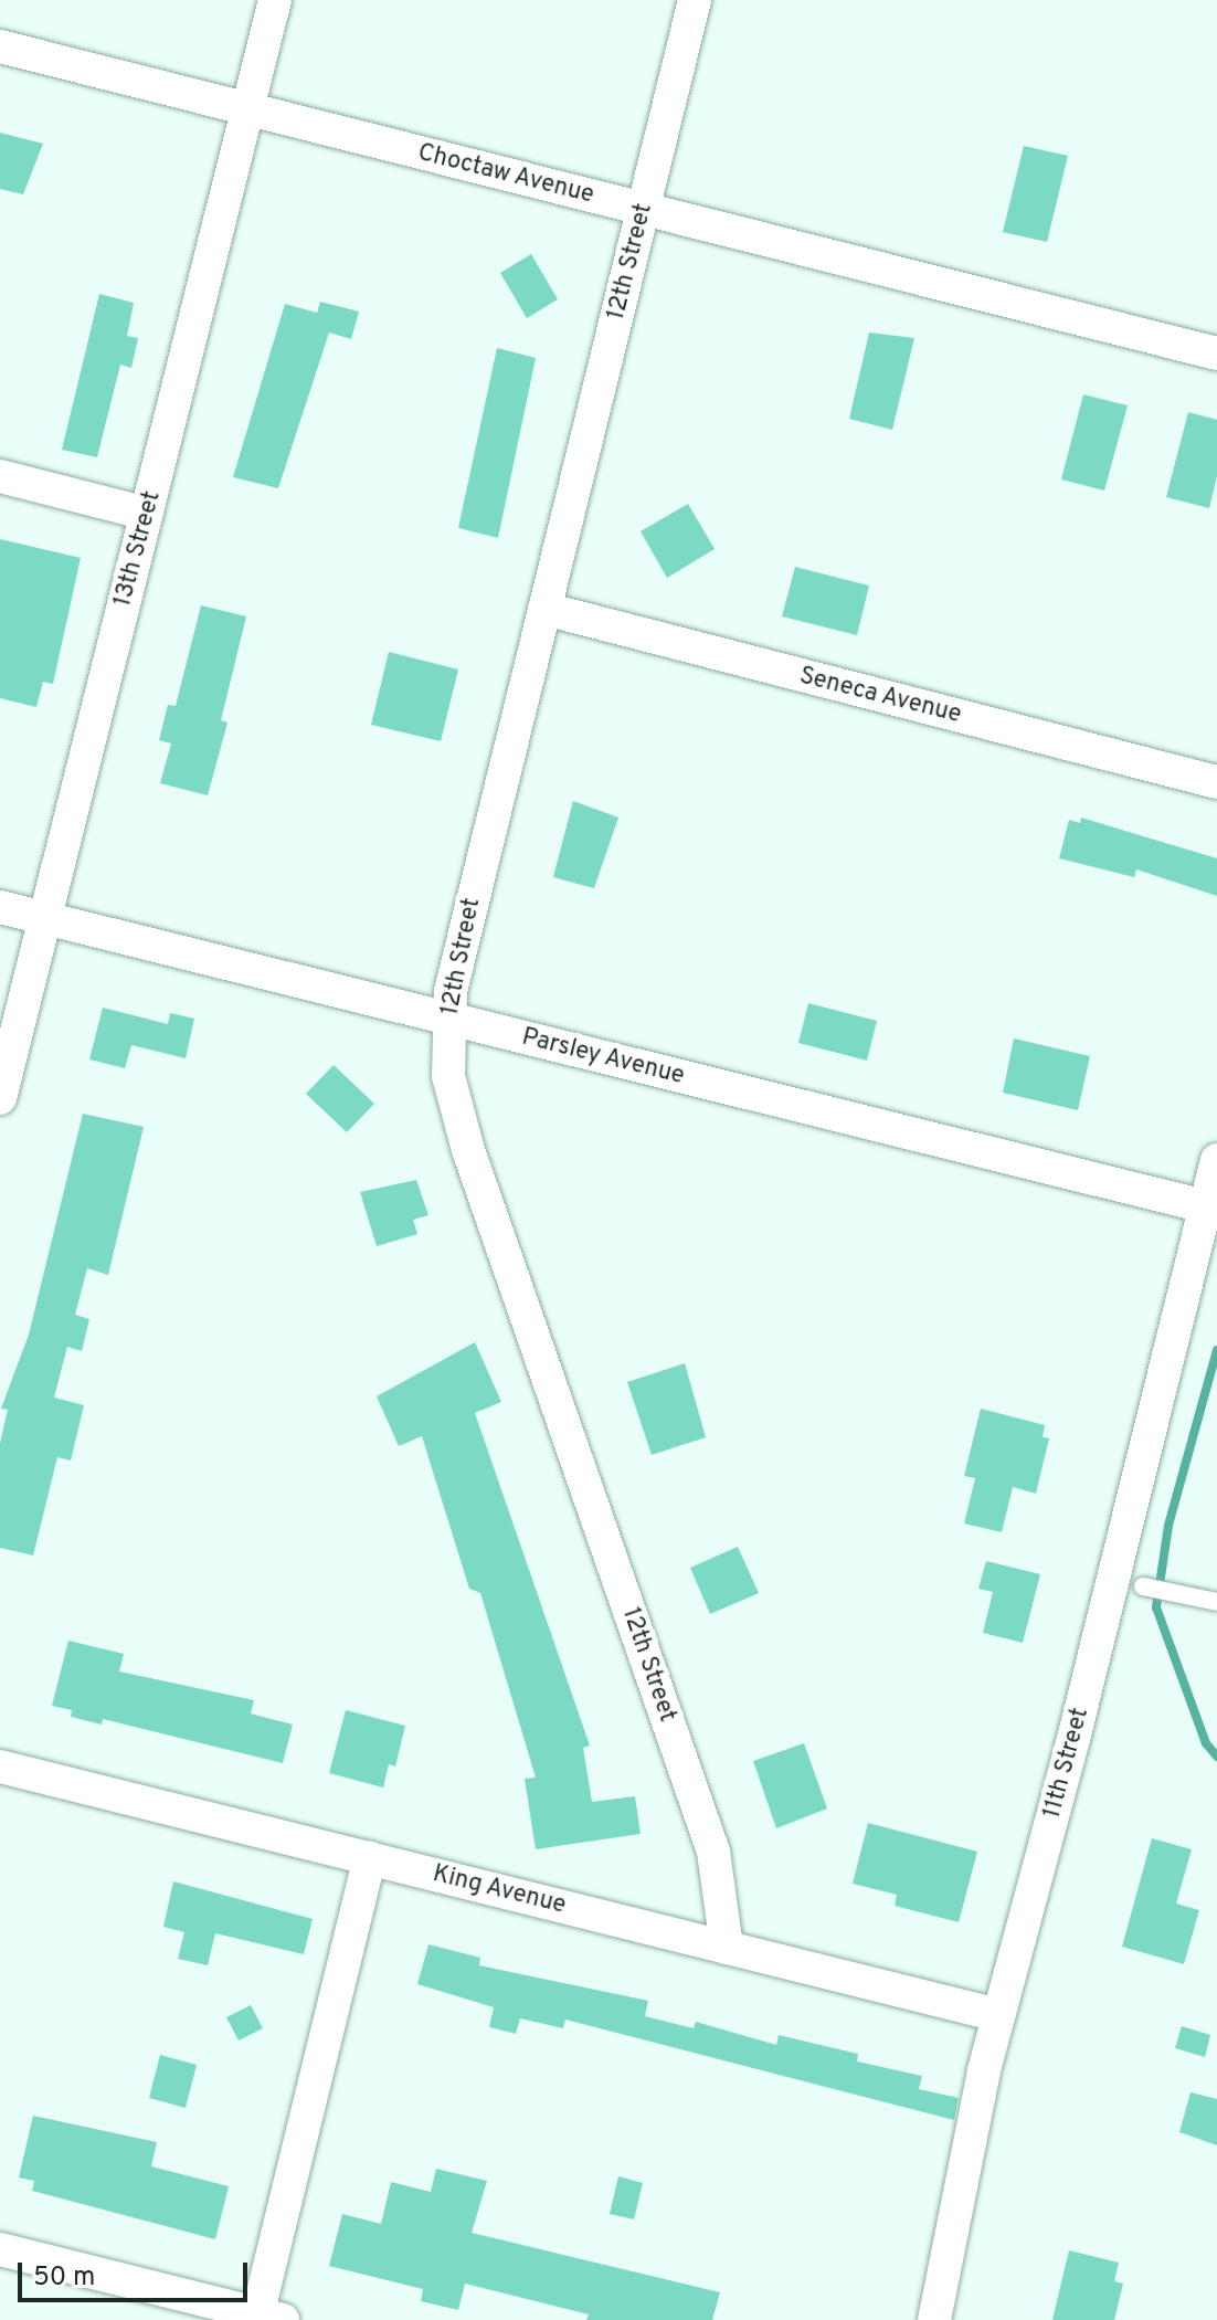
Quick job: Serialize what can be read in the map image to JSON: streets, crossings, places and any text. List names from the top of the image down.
{
  "streets": {
    "street": [
      "Choctaw Avenue",
      "12th Street",
      "13th Street",
      "Seneca Avenue",
      "Parsley Avenue",
      "11th Street",
      "King Avenue"
    ]
  },
  "crossings": [
    ["Choctaw Avenue", "12th Street"],
    ["Choctaw Avenue", "13th Street"],
    ["12th Street", "Seneca Avenue"],
    ["12th Street", "Parsley Avenue"],
    ["12th Street", "King Avenue"],
    ["13th Street", "Parsley Avenue"],
    ["Parsley Avenue", "11th Street"],
    ["11th Street", "King Avenue"]
  ],
  "scale_bar": "50 m"
}
